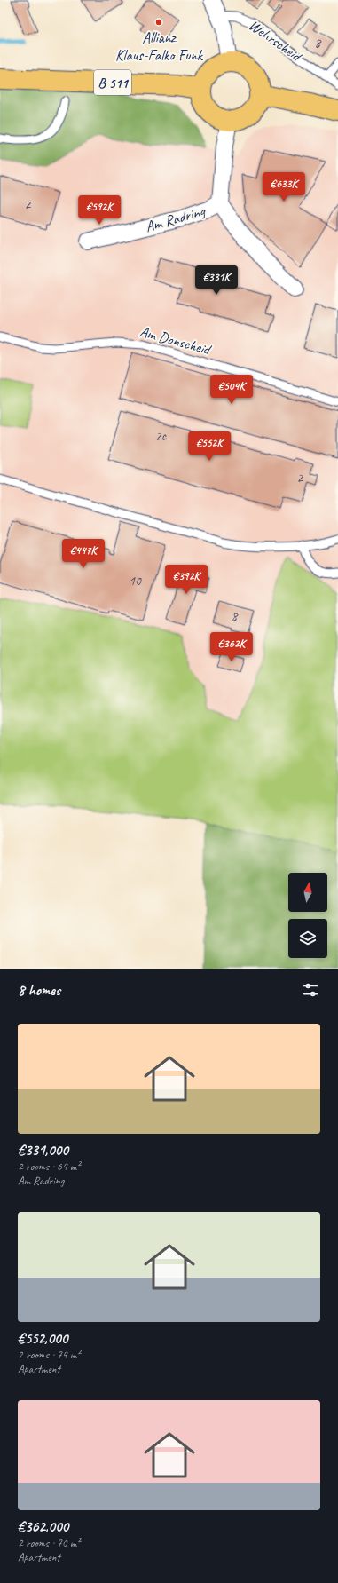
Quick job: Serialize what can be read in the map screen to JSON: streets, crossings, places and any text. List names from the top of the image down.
{
  "streets": {
    "main road": ["B 511"],
    "street": ["Wehrscheid", "Am Radring"],
    "lane": ["Am Donscheid"]
  },
  "crossings": [
    ["Wehrscheid", "B 511"],
    ["Wehrscheid", "Am Radring"],
    ["B 511", "Am Radring"]
  ],
  "places": ["Allianz Klaus-Falko Funk"],
  "house_numbers": [
    "8",
    "2",
    "2c",
    "2",
    "10",
    "8"
  ],
  "north": "top",
  "page": {
    "price": [
      "€633K",
      "€592K",
      "€331K",
      "€504K",
      "€552K",
      "€447K",
      "€392K",
      "€362K"
    ],
    "heading": "8 homes",
    "list": [
      {
        "name": "€331,000",
        "note": "2 rooms · 64 m² · Am Radring"
      },
      {
        "name": "€552,000",
        "note": "2 rooms · 74 m² · Apartment"
      },
      {
        "name": "€362,000",
        "note": "2 rooms · 70 m² · Apartment"
      }
    ]
  }
}
